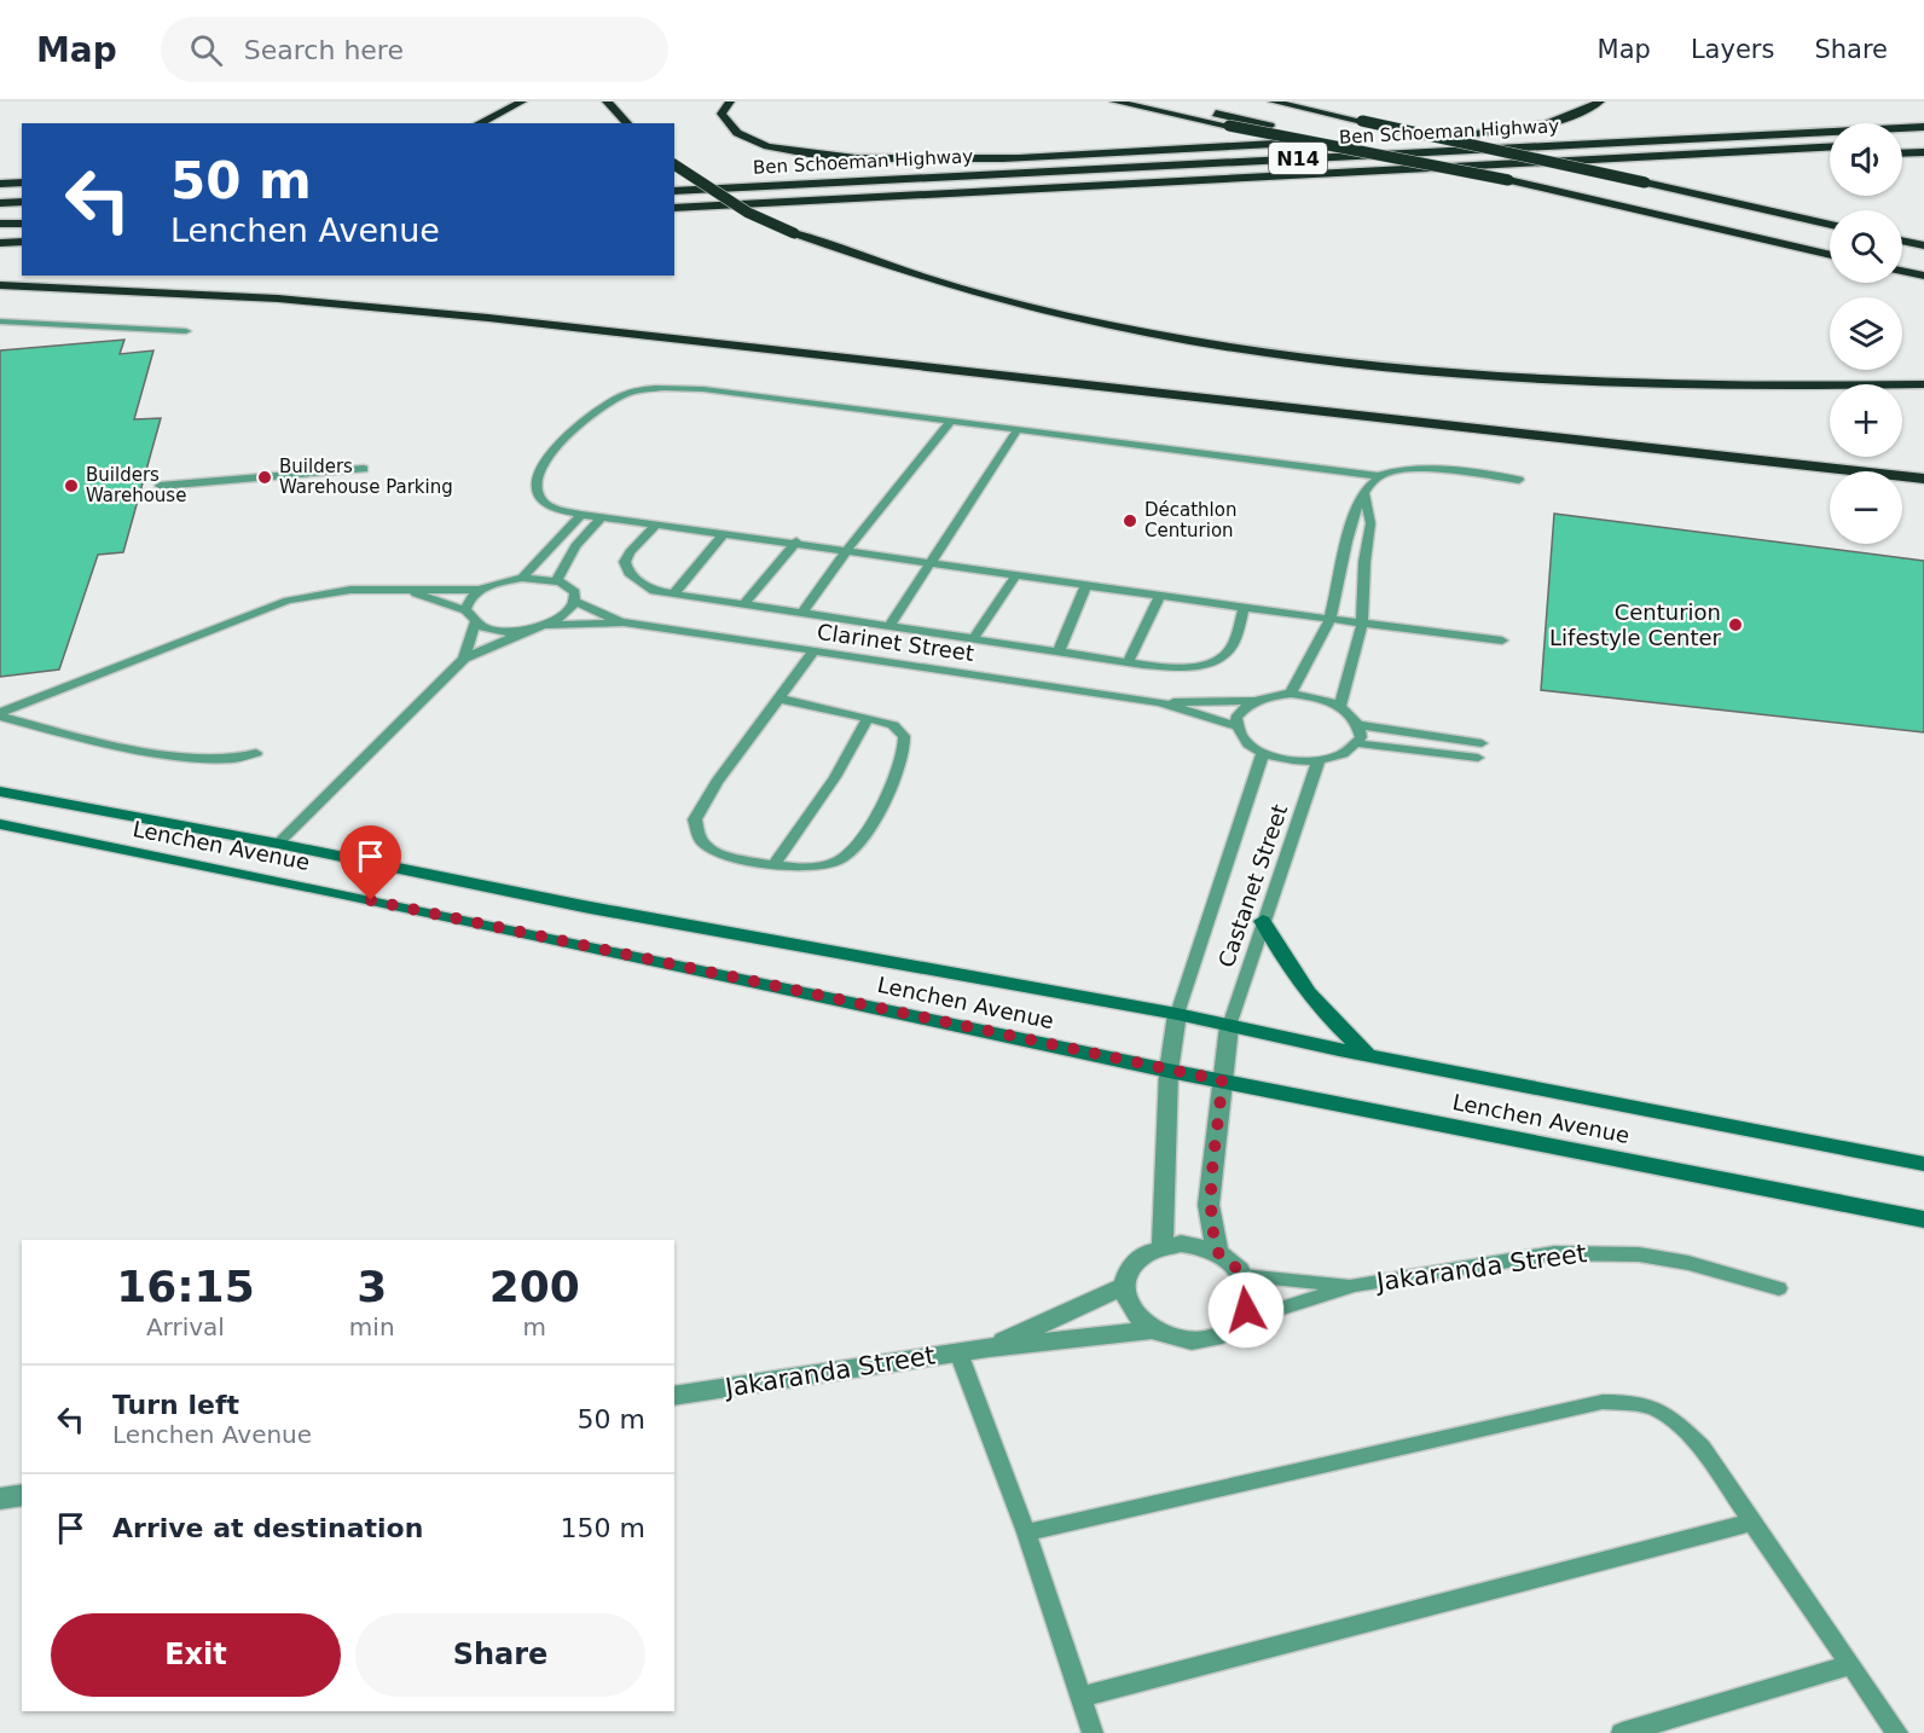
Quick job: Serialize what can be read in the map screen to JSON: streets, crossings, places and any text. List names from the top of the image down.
{
  "streets": {
    "highway": ["Ben Schoeman Highway", "N14"],
    "main road": ["Lenchen Avenue"],
    "street": ["Jakaranda Street"],
    "lane": ["Clarinet Street", "Castanet Street"]
  },
  "crossings": [
    ["Clarinet Street", "Lenchen Avenue"],
    ["Lenchen Avenue", "Castanet Street"]
  ],
  "places": [
    "Builders Warehouse Parking",
    "Builders Warehouse",
    "Décathlon Centurion",
    "Centurion Lifestyle Center"
  ],
  "page": {
    "header": "Map",
    "search": "Search here",
    "nav": ["Map", "Layers", "Share"],
    "map_buttons": ["+", "−"],
    "turn": ["50 m", "Lenchen Avenue"],
    "eta": [
      "16:15",
      "Arrival",
      "3",
      "min",
      "200",
      "m"
    ],
    "list": [
      {
        "name": "Turn left",
        "note": "Lenchen Avenue",
        "value": "50 m"
      },
      {
        "name": "Arrive at destination",
        "value": "150 m"
      }
    ],
    "buttons": ["Exit", "Share"]
  }
}
